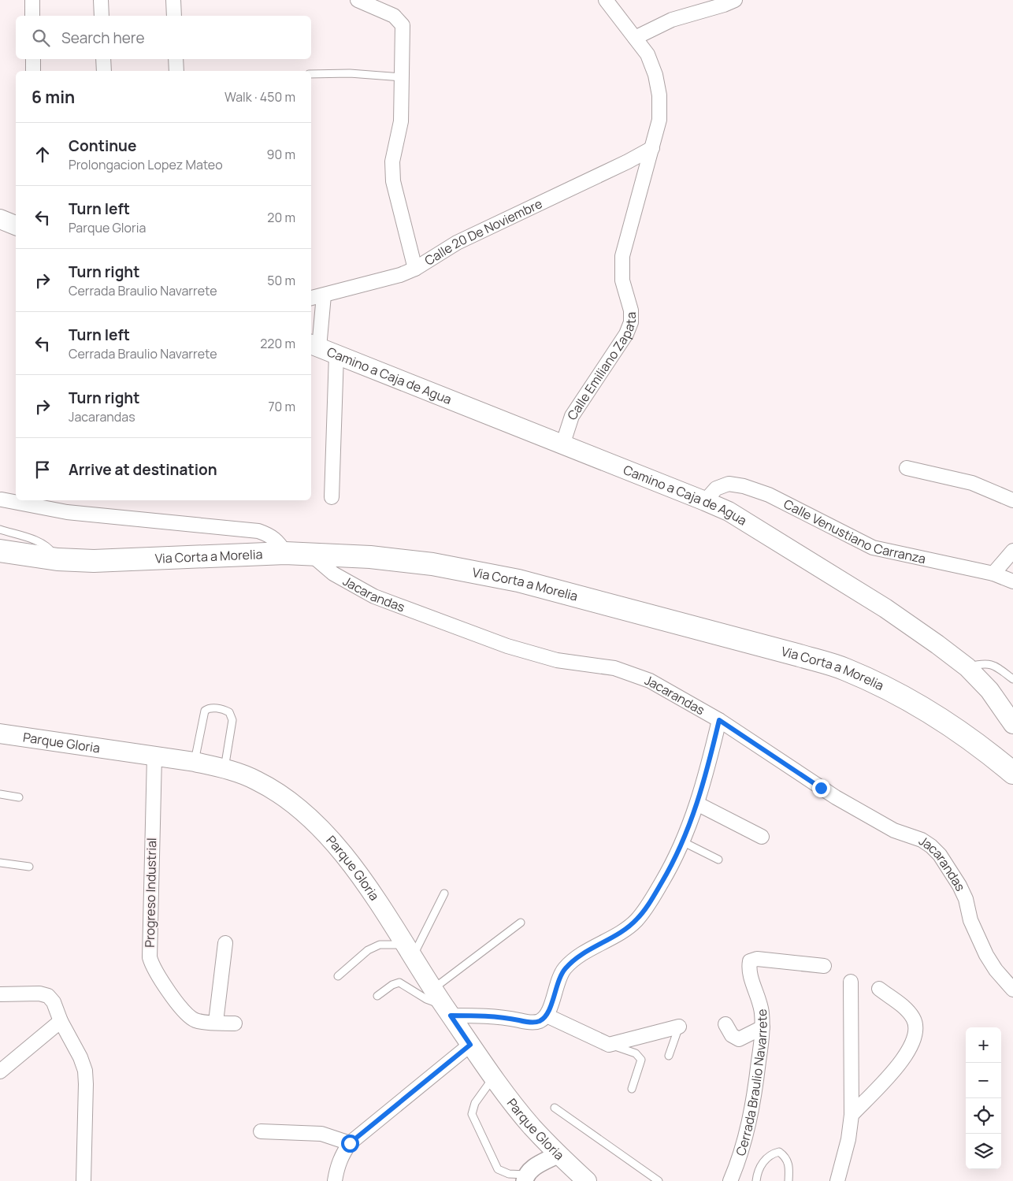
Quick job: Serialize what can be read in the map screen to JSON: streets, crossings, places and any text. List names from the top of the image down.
{
  "streets": {
    "main road": ["Camino a Caja de Agua", "Via Corta a Morelia", "Parque Gloria"],
    "street": [
      "Calle 20 De Noviembre",
      "Calle Emiliano Zapata",
      "Calle Venustiano Carranza",
      "Jacarandas",
      "Progreso Industrial",
      "Cerrada Braulio Navarrete"
    ]
  },
  "crossings": [
    ["Calle 20 De Noviembre", "Calle Emiliano Zapata"],
    ["Calle Emiliano Zapata", "Camino a Caja de Agua"],
    ["Camino a Caja de Agua", "Calle Venustiano Carranza"],
    ["Via Corta a Morelia", "Jacarandas"],
    ["Parque Gloria", "Progreso Industrial"]
  ],
  "page": {
    "search": "Search here",
    "heading": ["6 min", "Walk · 450 m"],
    "list": [
      ["Continue", "Prolongacion Lopez Mateo", "90 m"],
      ["Turn left", "Parque Gloria", "20 m"],
      ["Turn right", "Cerrada Braulio Navarrete", "50 m"],
      ["Turn left", "Cerrada Braulio Navarrete", "220 m"],
      ["Turn right", "Jacarandas", "70 m"],
      "Arrive at destination"
    ],
    "map_buttons": ["+", "−"]
  }
}
